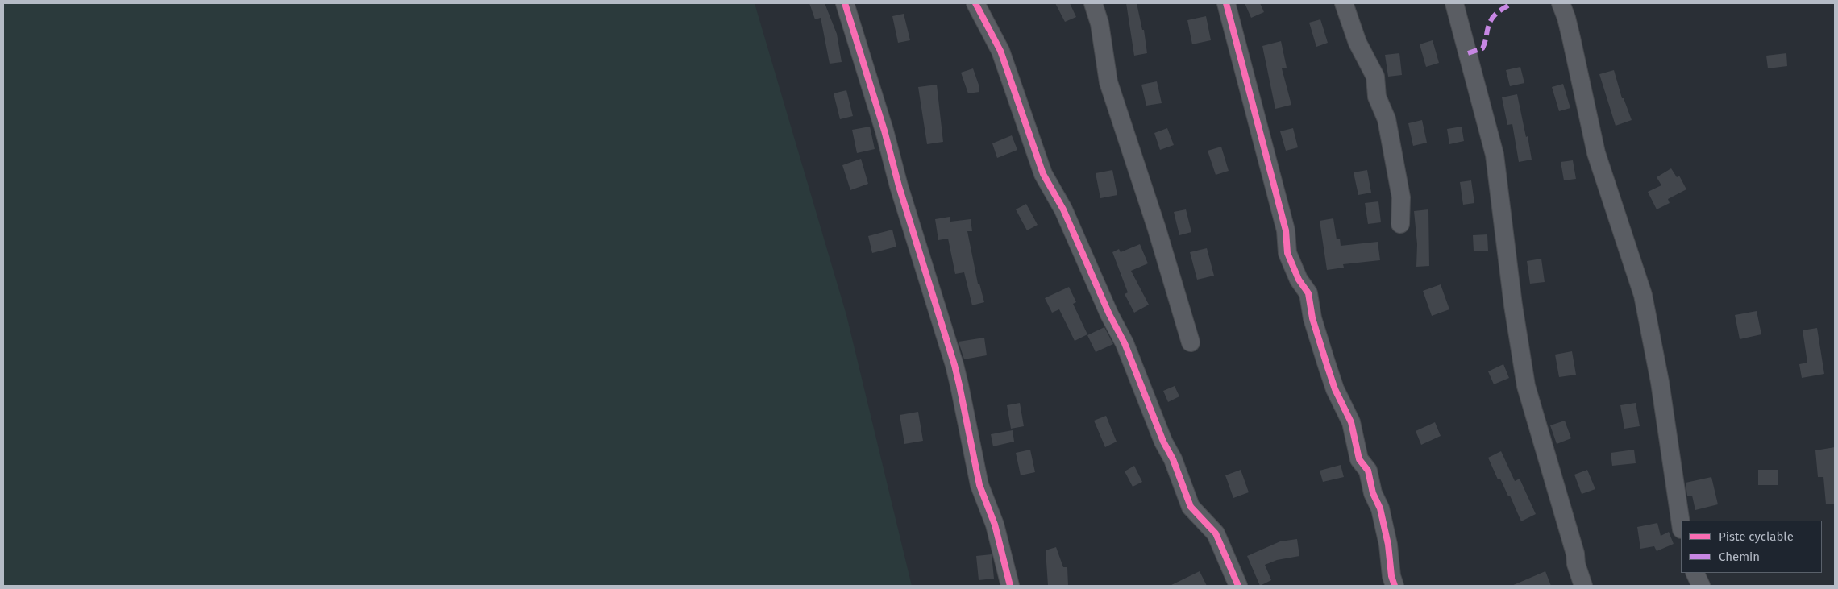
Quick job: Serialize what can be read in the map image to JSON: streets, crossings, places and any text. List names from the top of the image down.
{
  "legend": ["Piste cyclable", "Chemin"]
}
